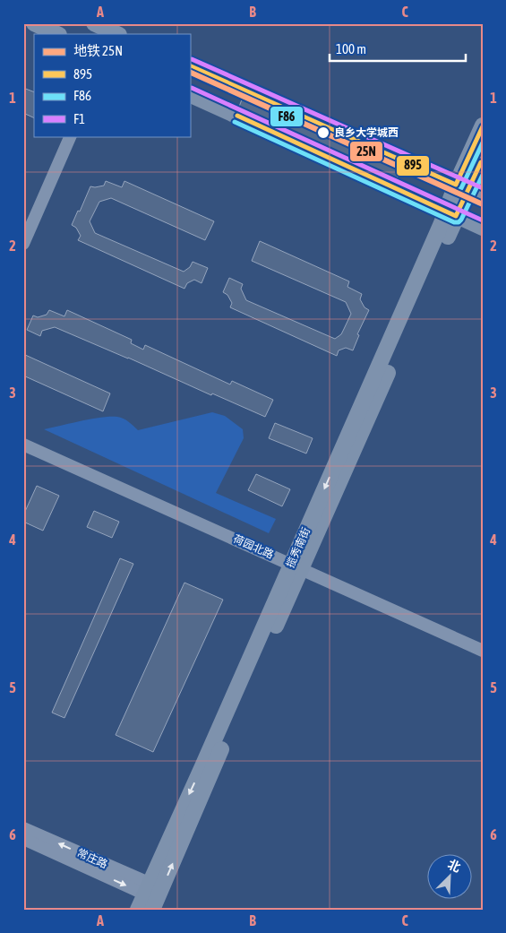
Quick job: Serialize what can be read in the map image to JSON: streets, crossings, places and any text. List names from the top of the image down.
{
  "streets": {
    "main road": ["揽秀南街"],
    "street": ["荷园北路", "常庄路"]
  },
  "crossings": [
    ["荷园北路", "揽秀南街"],
    ["揽秀南街", "常庄路"]
  ],
  "places": ["良乡大学城西"],
  "lines": [
    "transit line F1",
    "transit line 895",
    "metro line 25N",
    "transit line F86"
  ],
  "legend": [
    "地铁 25N",
    "895",
    "F86",
    "F1"
  ],
  "scale_bar": "100 m",
  "north": "top right",
  "grid": {
    "columns": ["A", "B", "C"],
    "rows": [
      "1",
      "2",
      "3",
      "4",
      "5",
      "6"
    ]
  }
}
